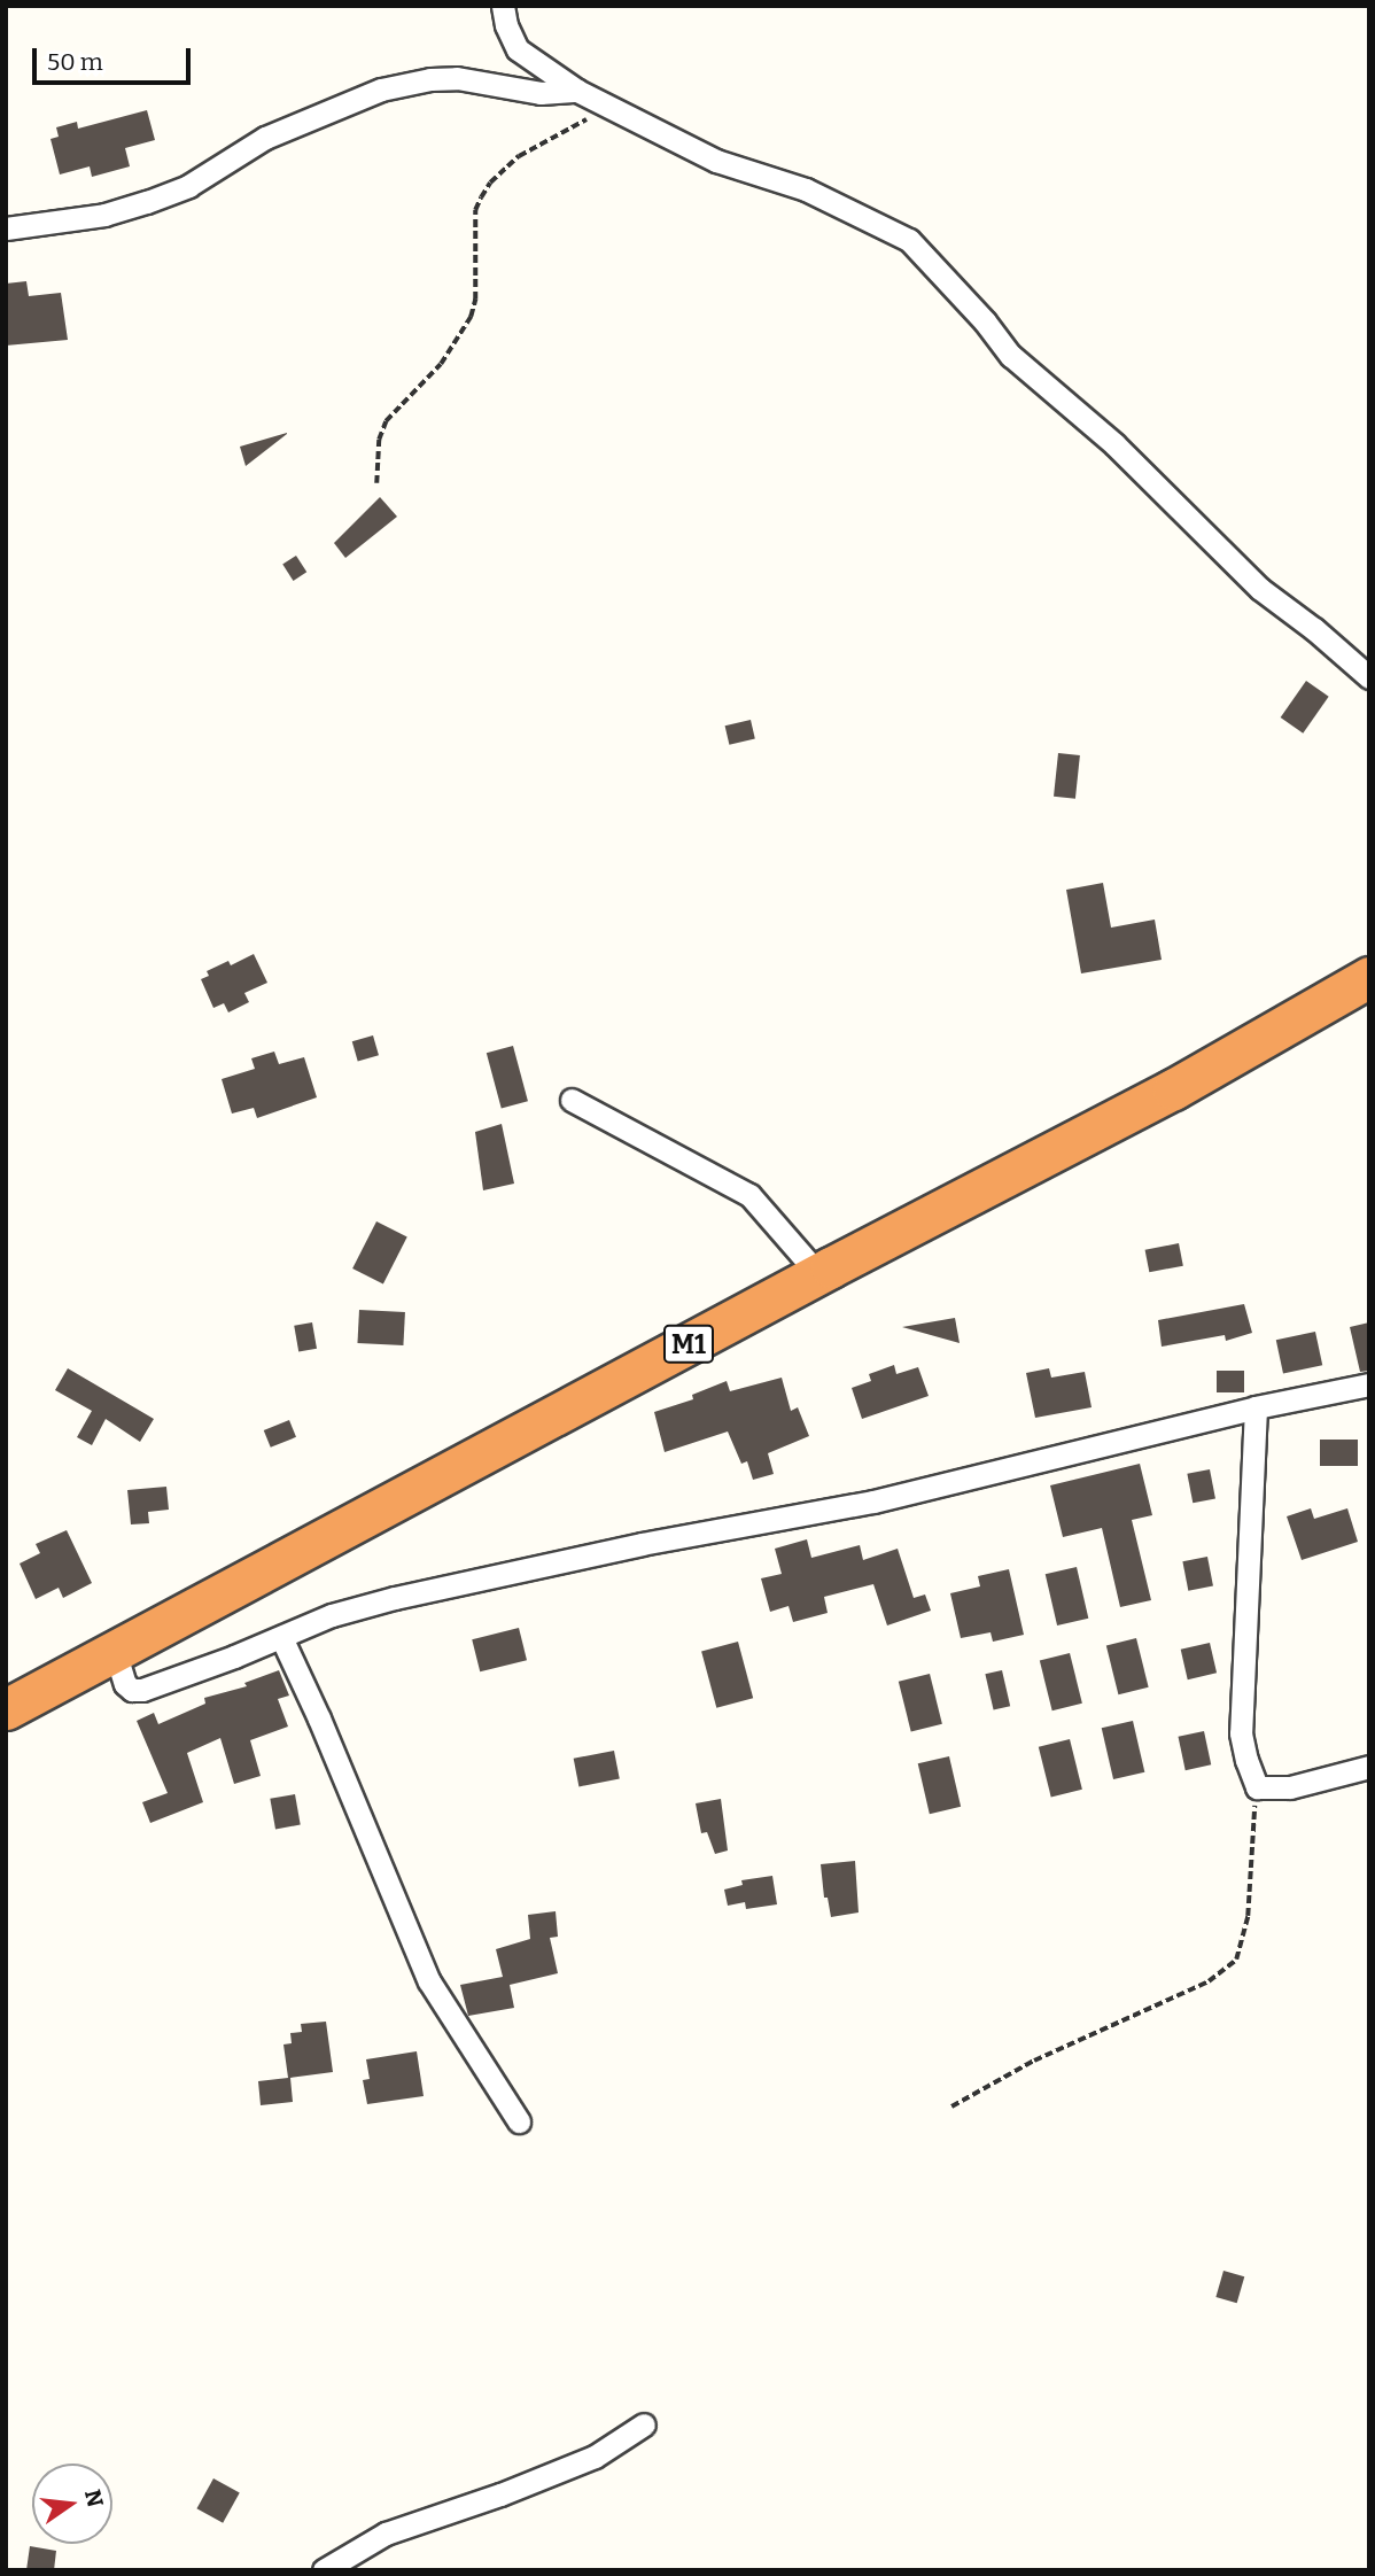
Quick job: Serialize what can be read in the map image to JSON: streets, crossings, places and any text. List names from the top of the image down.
{
  "streets": {
    "highway": ["M1"]
  },
  "scale_bar": "50 m",
  "north": "right"
}
